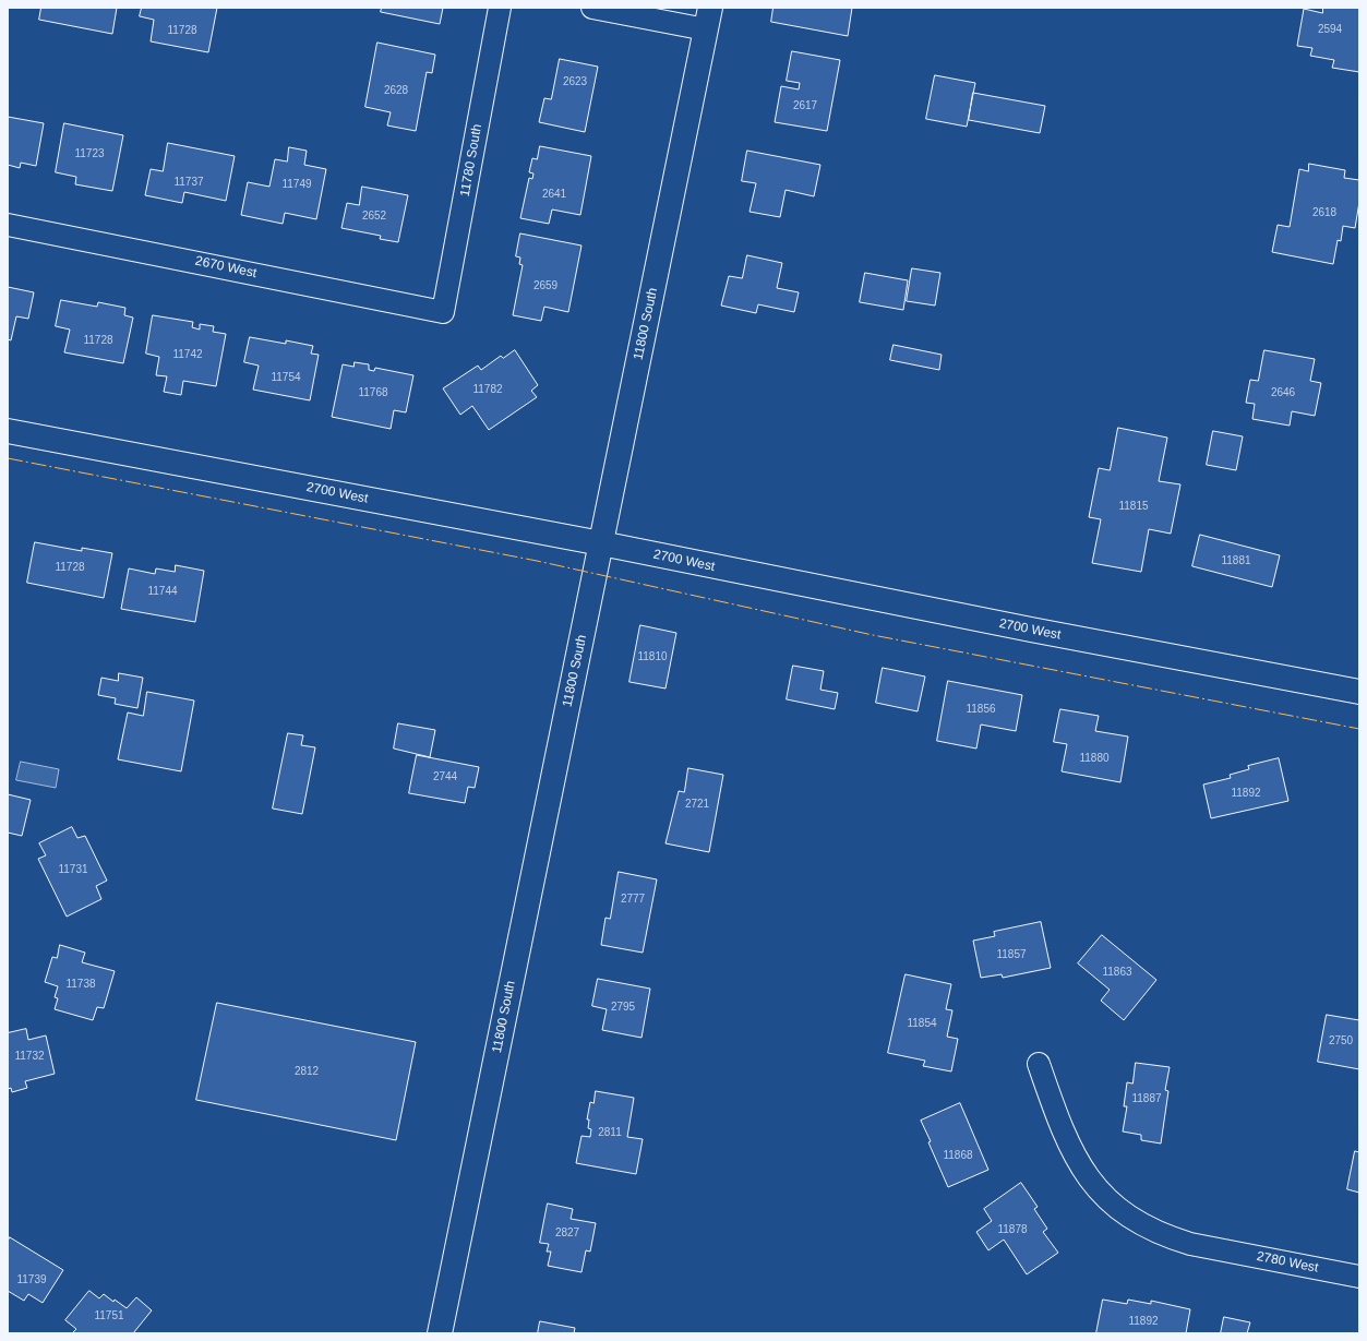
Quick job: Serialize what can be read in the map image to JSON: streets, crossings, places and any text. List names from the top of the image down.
{
  "streets": {
    "main road": ["11800 South", "2700 West"],
    "street": ["11780 South", "2670 West", "2780 West"]
  },
  "crossings": [
    ["11780 South", "2670 West"],
    ["11800 South", "2700 West"]
  ],
  "house_numbers": [
    "2594",
    "11728",
    "2623",
    "2628",
    "2617",
    "11723",
    "11737",
    "11749",
    "2641",
    "2618",
    "2652",
    "2659",
    "11728",
    "11742",
    "11754",
    "11782",
    "11768",
    "2646",
    "11815",
    "11881",
    "11728",
    "11744",
    "11810",
    "11856",
    "11880",
    "2744",
    "11892",
    "2721",
    "11731",
    "2777",
    "11857",
    "11863",
    "11738",
    "2795",
    "11854",
    "2750",
    "11732",
    "2812",
    "11887",
    "2811",
    "11868",
    "11878",
    "2827",
    "11739",
    "11751",
    "11892"
  ]
}
